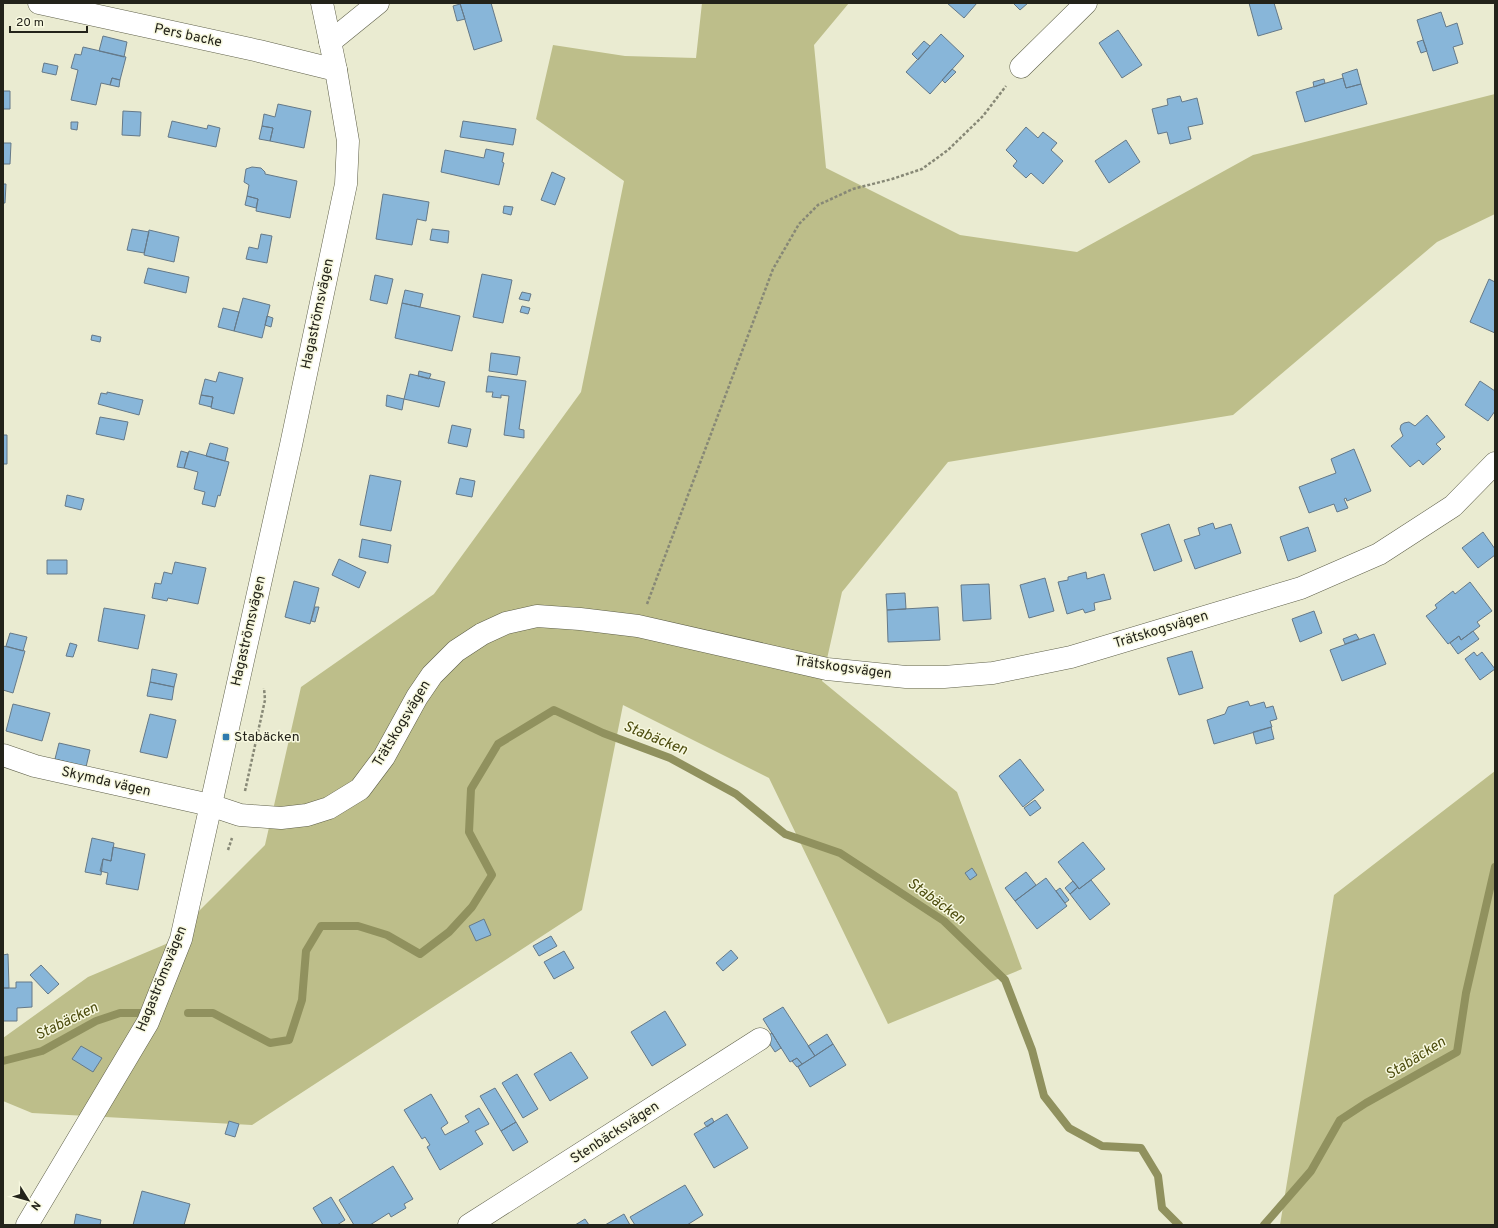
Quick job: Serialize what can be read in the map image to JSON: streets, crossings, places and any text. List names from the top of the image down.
{
  "streets": {
    "street": [
      "Pers backe",
      "Hagaströmsvägen",
      "Trätskogsvägen",
      "Skymda vägen",
      "Stenbäcksvägen"
    ]
  },
  "crossings": [
    ["Pers backe", "Hagaströmsvägen"],
    ["Hagaströmsvägen", "Trätskogsvägen"],
    ["Hagaströmsvägen", "Skymda vägen"],
    ["Trätskogsvägen", "Skymda vägen"]
  ],
  "water": ["Stabäcken"],
  "places": {
    "transit": ["Stabäcken"]
  },
  "scale_bar": "20 m",
  "north": "bottom right"
}
